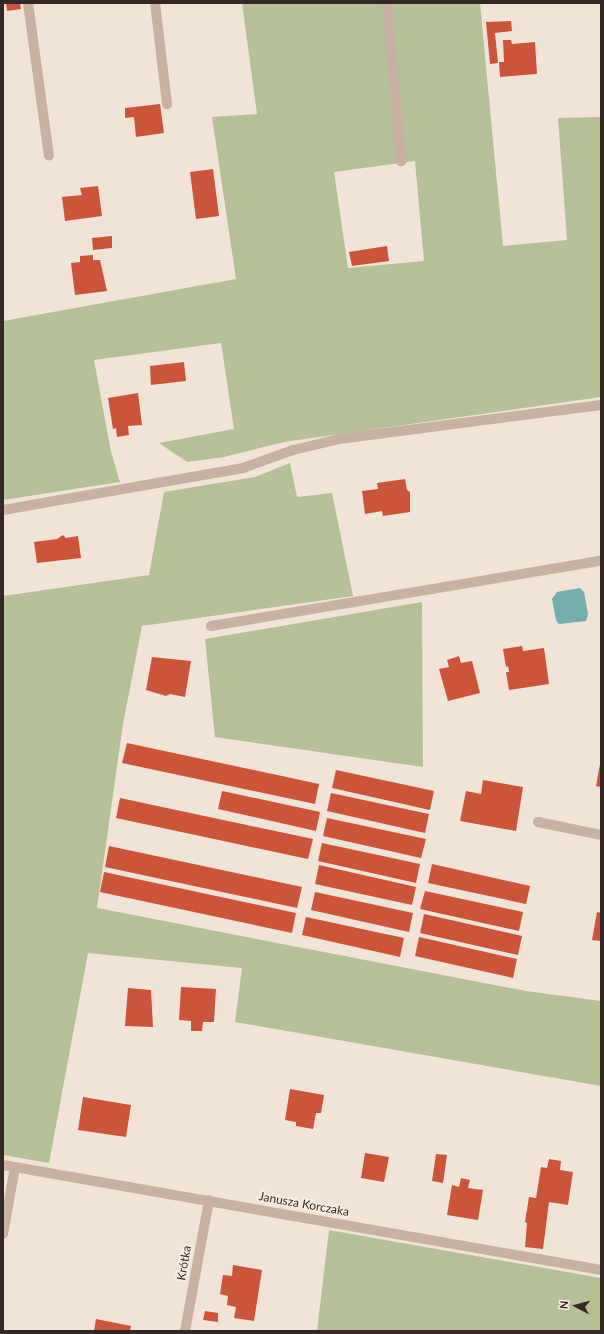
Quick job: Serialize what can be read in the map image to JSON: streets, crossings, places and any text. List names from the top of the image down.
{
  "streets": {
    "street": ["Janusza Korczaka", "Krótka"]
  },
  "crossings": [
    ["Janusza Korczaka", "Krótka"]
  ],
  "north": "left"
}
